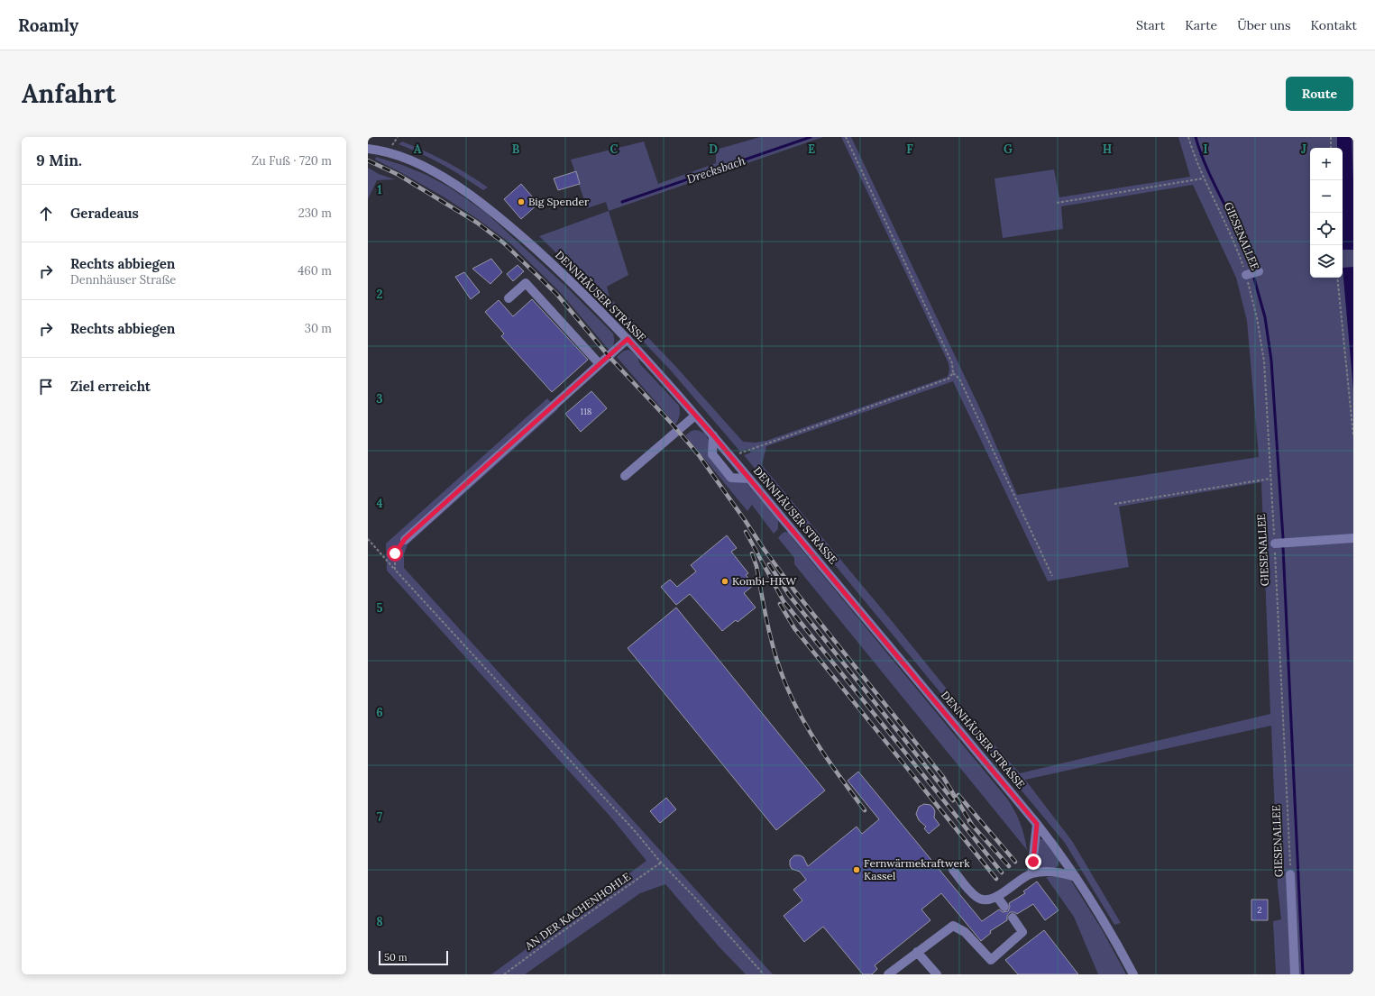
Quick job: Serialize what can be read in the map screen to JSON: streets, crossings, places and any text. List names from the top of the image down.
{
  "streets": {
    "street": ["GIESENALLEE", "DENNHÄUSER STRASSE"],
    "path": ["AN DER KACHENHOHLE"]
  },
  "water": ["Drecksbach"],
  "places": ["Big Spender", "Kombi-HKW", "Fernwärmekraftwerk Kassel"],
  "house_numbers": ["118", "2"],
  "scale_bar": "50 m",
  "page": {
    "header": "Roamly",
    "nav": [
      "Start",
      "Karte",
      "Über uns",
      "Kontakt"
    ],
    "buttons": "Route",
    "title": "Anfahrt",
    "heading": ["9 Min.", "Zu Fuß · 720 m"],
    "map_buttons": ["+", "−"],
    "list": [
      ["Geradeaus", "230 m"],
      ["Rechts abbiegen", "Dennhäuser Straße", "460 m"],
      ["Rechts abbiegen", "30 m"],
      "Ziel erreicht"
    ],
    "scale": "50 m"
  },
  "grid": {
    "columns": [
      "A",
      "B",
      "C",
      "D",
      "E",
      "F",
      "G",
      "H",
      "I",
      "J"
    ],
    "rows": [
      "1",
      "2",
      "3",
      "4",
      "5",
      "6",
      "7",
      "8"
    ]
  }
}
